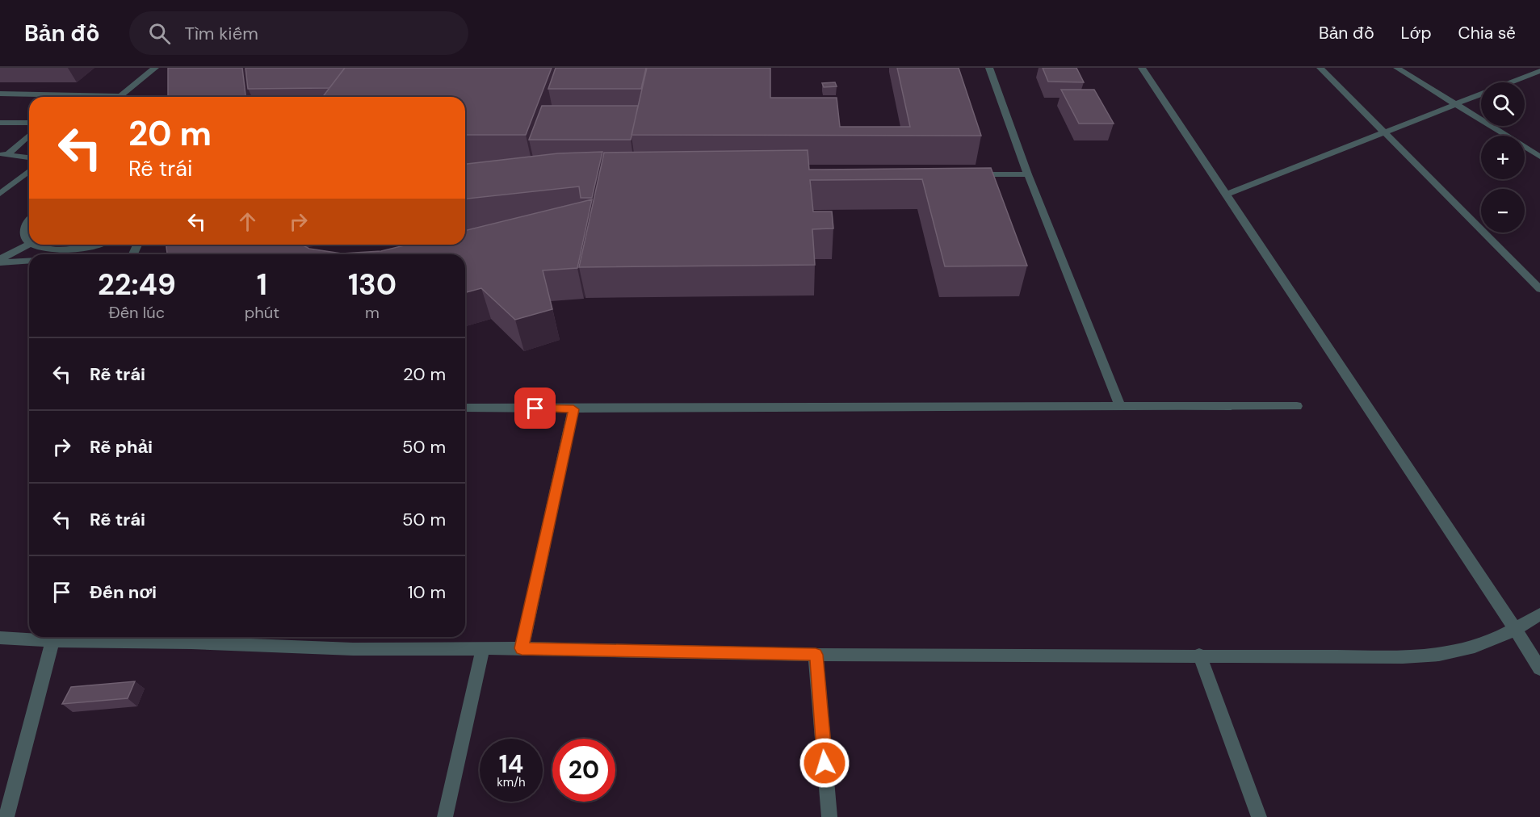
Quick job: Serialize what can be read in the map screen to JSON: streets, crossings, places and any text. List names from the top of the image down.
{
  "page": {
    "header": "Bản đồ",
    "search": "Tìm kiếm",
    "nav": ["Bản đồ", "Lớp", "Chia sẻ"],
    "map_buttons": ["+", "−"],
    "turn": ["20 m", "Rẽ trái"],
    "eta": [
      "22:49",
      "Đến lúc",
      "1",
      "phút",
      "130",
      "m"
    ],
    "list": [
      {
        "name": "Rẽ trái",
        "value": "20 m"
      },
      {
        "name": "Rẽ phải",
        "value": "50 m"
      },
      {
        "name": "Rẽ trái",
        "value": "50 m"
      },
      {
        "name": "Đến nơi",
        "value": "10 m"
      }
    ],
    "speed": "14 km/h",
    "limit": "20"
  }
}
